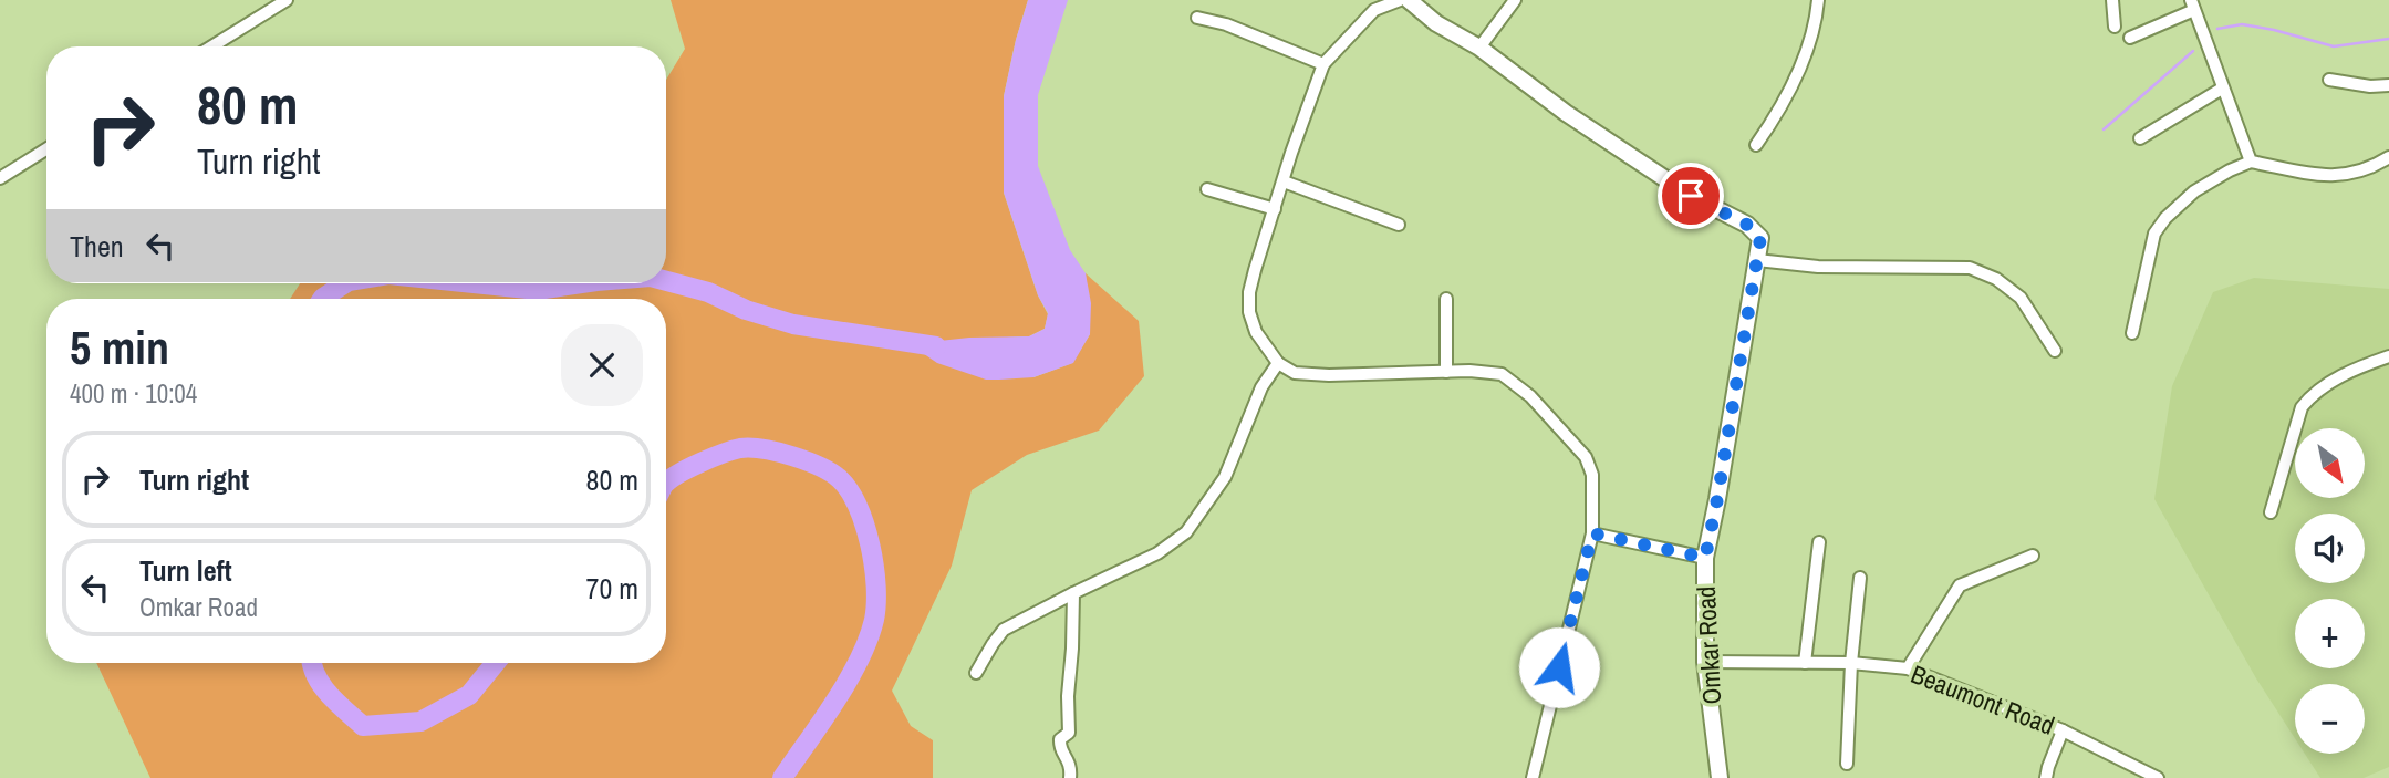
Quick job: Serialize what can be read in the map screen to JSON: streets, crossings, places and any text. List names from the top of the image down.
{
  "streets": {
    "street": ["Omkar Road", "Beaumont Road"]
  },
  "crossings": [
    ["Omkar Road", "Beaumont Road"]
  ],
  "north": "bottom right",
  "page": {
    "turn": ["80 m", "Turn right"],
    "then": "Then",
    "heading": ["5 min", "400 m · 10:04"],
    "map_buttons": ["+", "−"],
    "list": [
      {
        "name": "Turn right",
        "value": "80 m"
      },
      {
        "name": "Turn left",
        "note": "Omkar Road",
        "value": "70 m"
      }
    ]
  }
}
